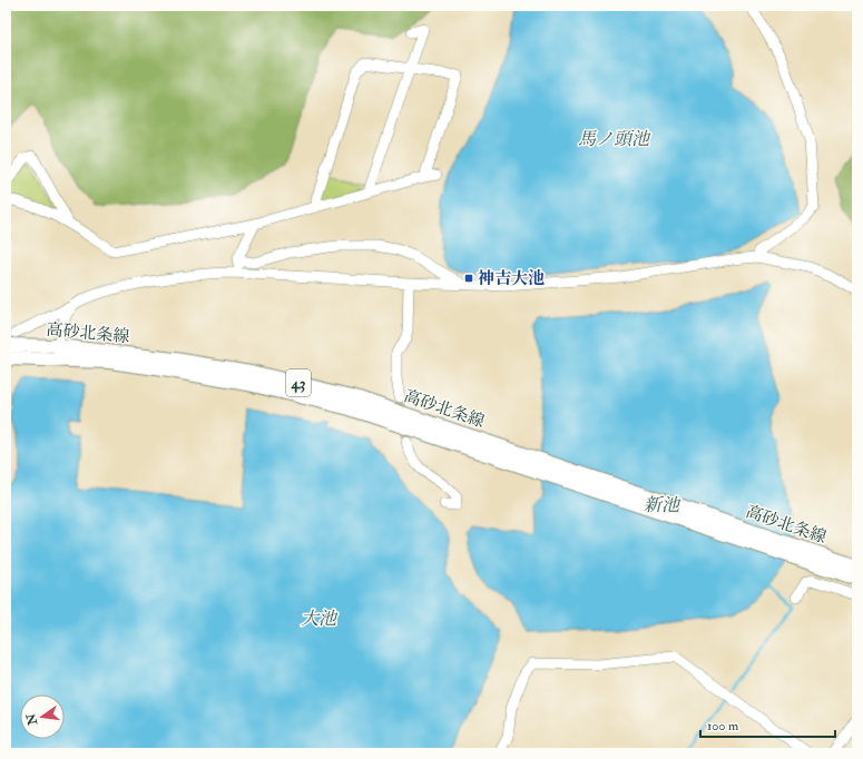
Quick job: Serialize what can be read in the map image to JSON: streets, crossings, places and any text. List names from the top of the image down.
{
  "streets": {
    "main road": ["高砂北条線", "43"]
  },
  "water": ["馬ノ頭池", "新池", "大池"],
  "places": {
    "transit": ["神吉大池"]
  },
  "scale_bar": "100 m",
  "north": "left"
}
